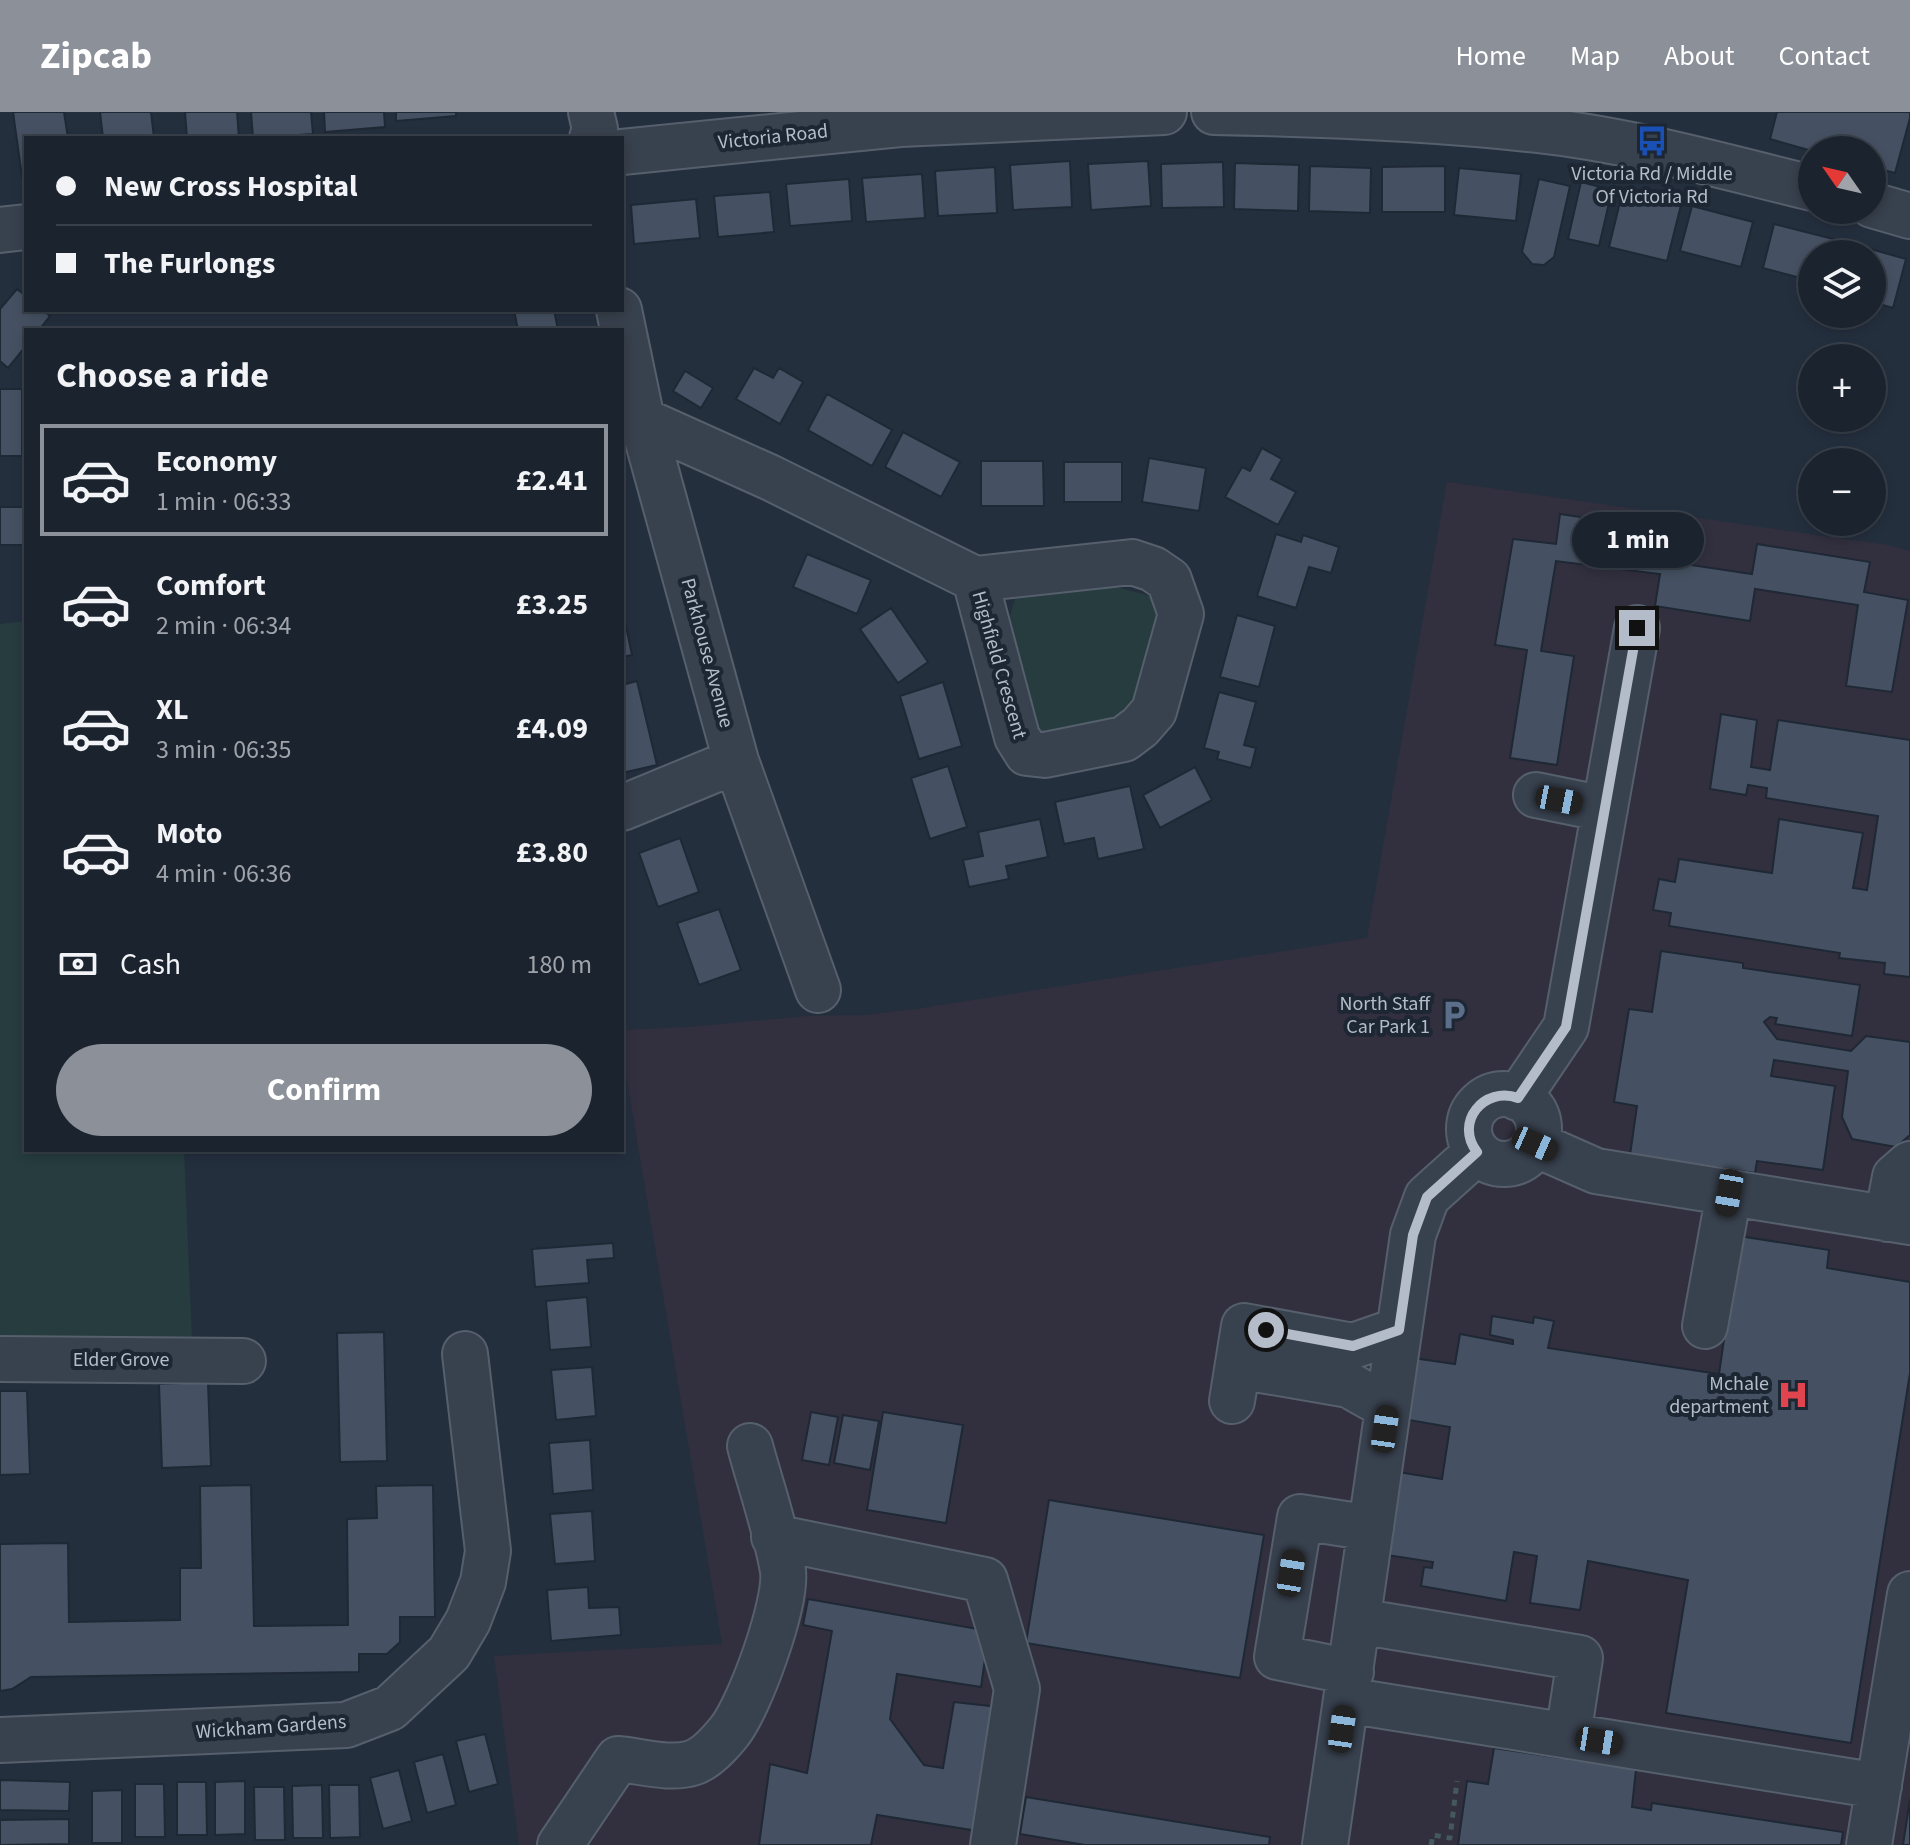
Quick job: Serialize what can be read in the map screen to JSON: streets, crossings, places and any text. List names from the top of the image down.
{
  "streets": {
    "street": [
      "Victoria Road",
      "Parkhouse Avenue",
      "Highfield Crescent",
      "Elder Grove",
      "Wickham Gardens"
    ]
  },
  "crossings": [
    ["Parkhouse Avenue", "Highfield Crescent"]
  ],
  "places": {
    "bus stop": ["Victoria Rd / Middle Of Victoria Rd"],
    "parking": ["North Staff Car Park 1"],
    "hospital": ["Mchale department"]
  },
  "north": "top left",
  "page": {
    "header": "Zipcab",
    "nav": [
      "Home",
      "Map",
      "About",
      "Contact"
    ],
    "map_buttons": ["+", "−"],
    "banner": ["New Cross Hospital", "The Furlongs"],
    "heading": "Choose a ride",
    "list": [
      {
        "name": "Economy",
        "note": "1 min · 06:33",
        "value": "£2.41"
      },
      {
        "name": "Comfort",
        "note": "2 min · 06:34",
        "value": "£3.25"
      },
      {
        "name": "XL",
        "note": "3 min · 06:35",
        "value": "£4.09"
      },
      {
        "name": "Moto",
        "note": "4 min · 06:36",
        "value": "£3.80"
      }
    ],
    "bubble": "1 min",
    "pay": ["Cash", "180 m"],
    "buttons": "Confirm"
  }
}
